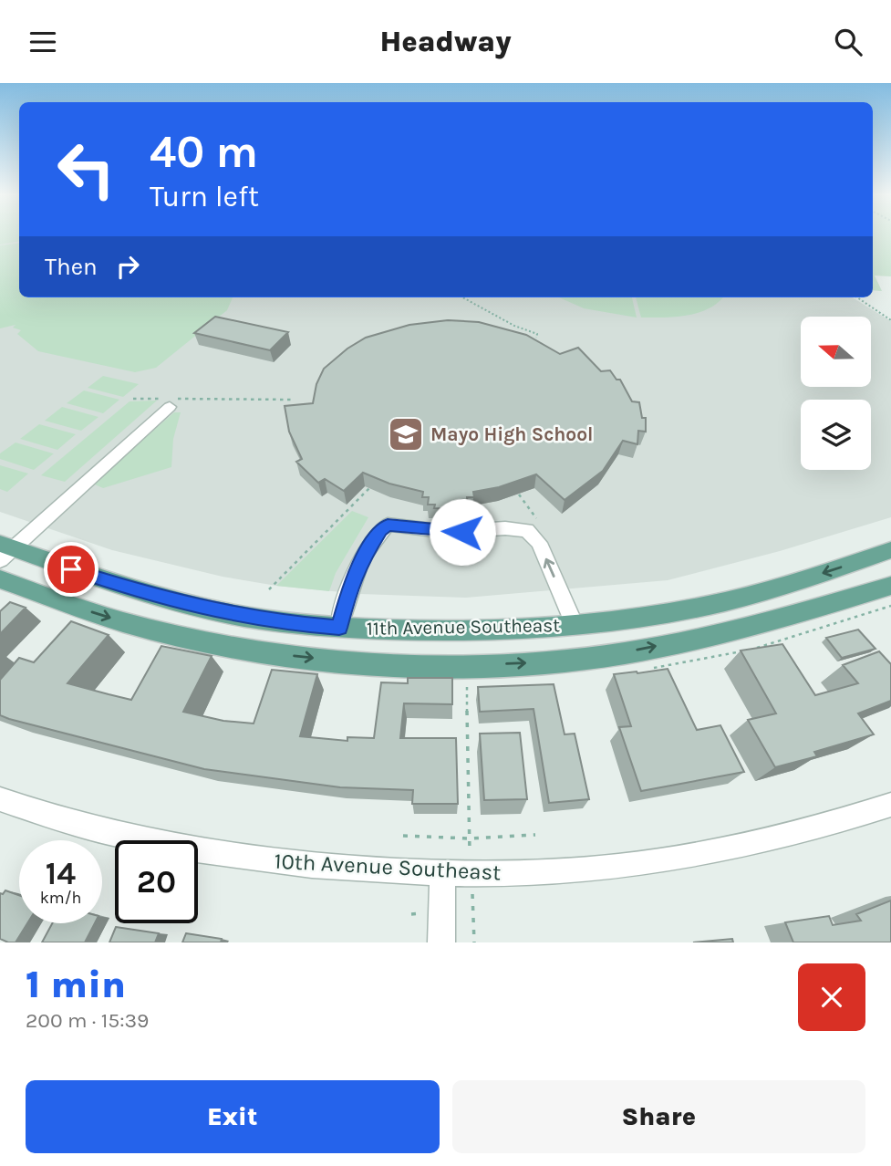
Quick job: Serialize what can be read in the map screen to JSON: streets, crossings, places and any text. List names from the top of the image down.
{
  "streets": {
    "main road": ["11th Avenue Southeast"],
    "street": ["10th Avenue Southeast"]
  },
  "places": {
    "school or university": ["Mayo High School"]
  },
  "north": "left",
  "page": {
    "header": "Headway",
    "turn": ["40 m", "Turn left"],
    "then": "Then",
    "speed": "14 km/h",
    "limit": "20",
    "heading": ["1 min", "200 m · 15:39"],
    "buttons": ["Exit", "Share"]
  }
}
